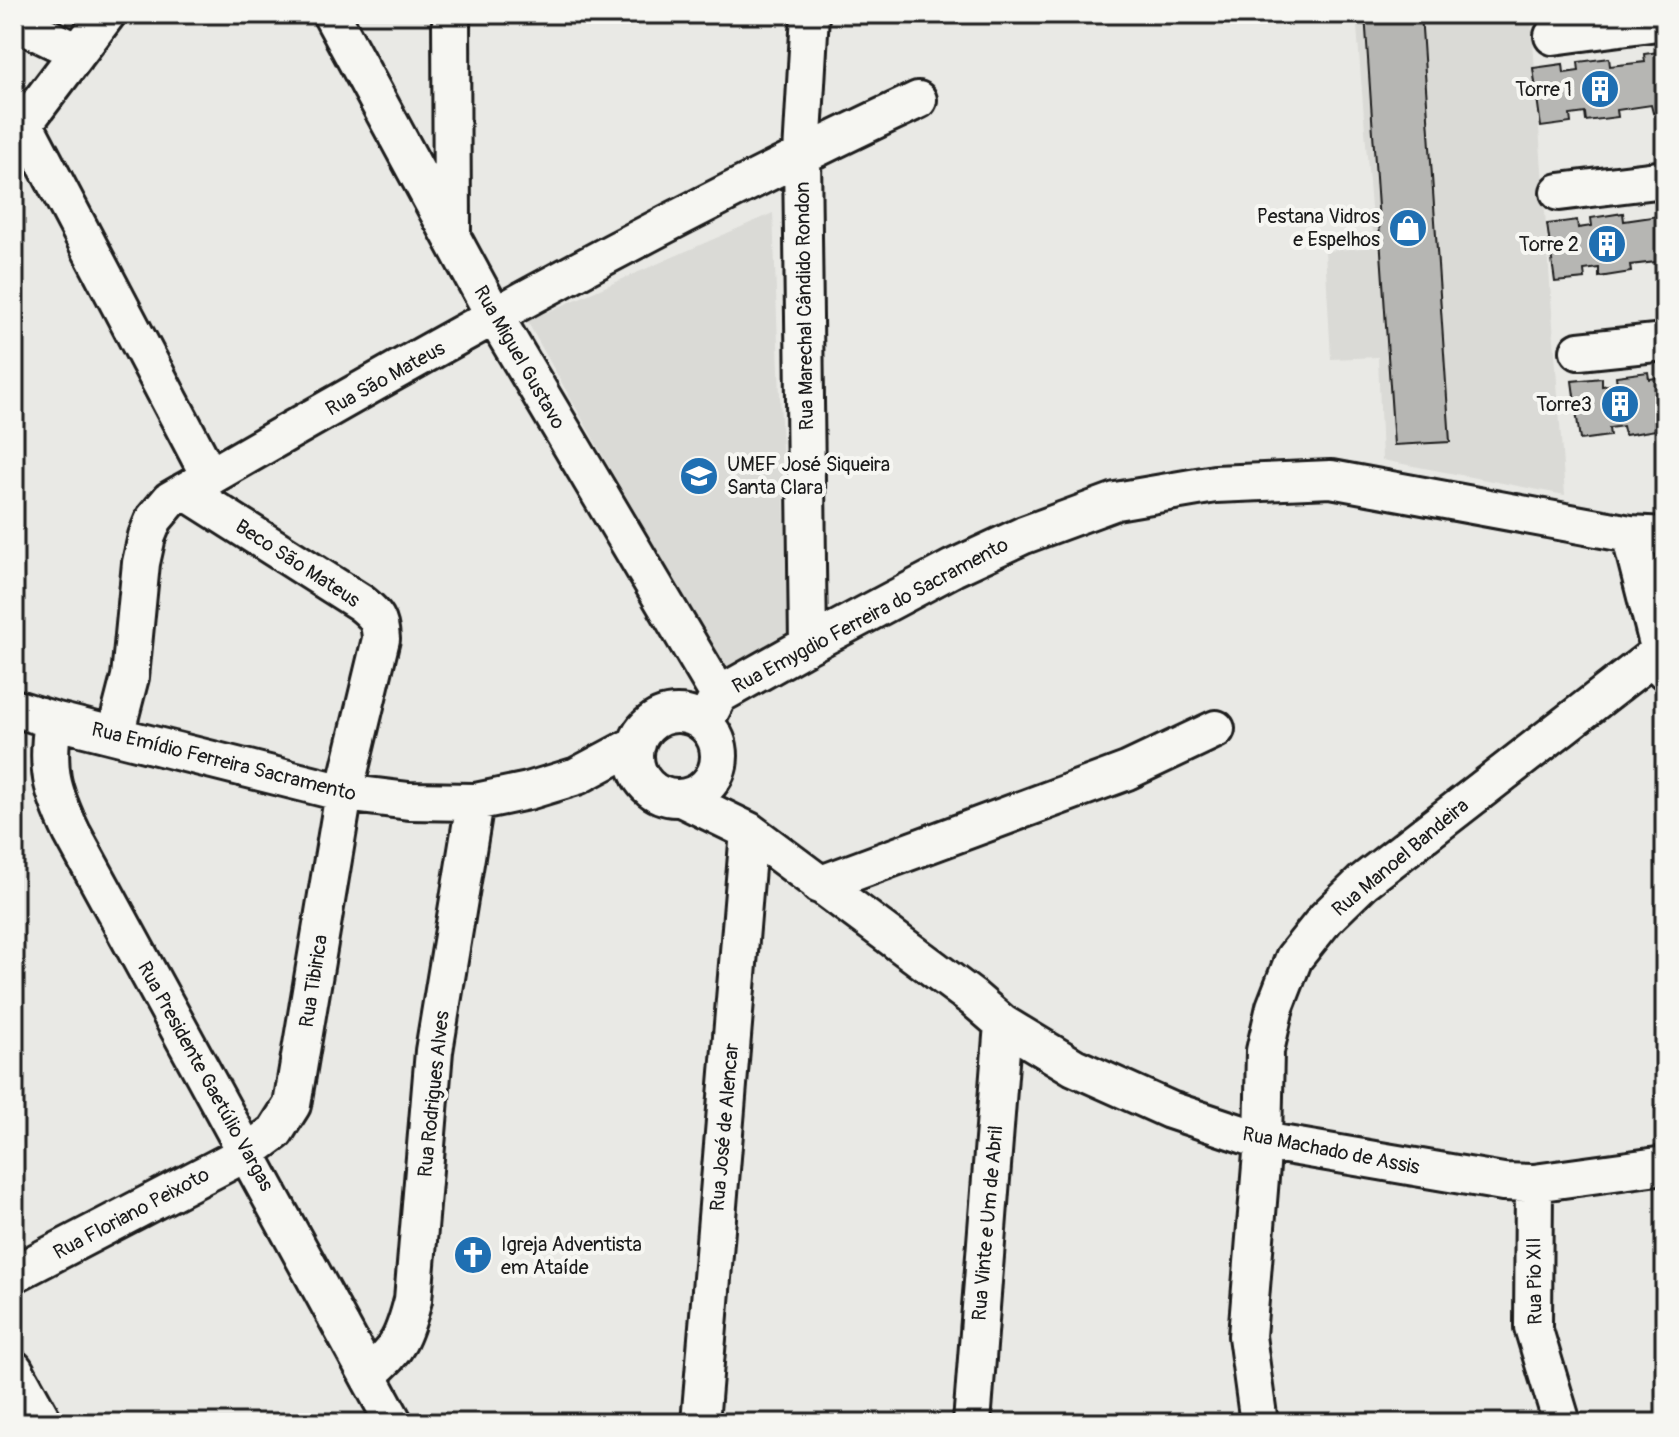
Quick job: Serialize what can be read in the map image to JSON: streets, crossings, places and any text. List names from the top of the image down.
{
  "streets": {
    "street": [
      "Rua Marechal Cândido Rondon",
      "Rua Miguel Gustavo",
      "Rua São Mateus",
      "Beco São Mateus",
      "Rua Emygdio Ferreira do Sacramento",
      "Rua Emídio Ferreira Sacramento",
      "Rua Manoel Bandeira",
      "Rua Tibirica",
      "Rua Presidente Gaetúlio Vargas",
      "Rua Rodrigues Alves",
      "Rua José de Alencar",
      "Rua Machado de Assis",
      "Rua Floriano Peixoto",
      "Rua Vinte e Um de Abril",
      "Rua Pio XII"
    ]
  },
  "crossings": [
    ["Rua Marechal Cândido Rondon", "Rua São Mateus"],
    ["Rua Marechal Cândido Rondon", "Rua Emygdio Ferreira do Sacramento"],
    ["Rua Miguel Gustavo", "Rua São Mateus"],
    ["Rua Miguel Gustavo", "Rua Emygdio Ferreira do Sacramento"],
    ["Rua Miguel Gustavo", "Rua Emídio Ferreira Sacramento"],
    ["Rua Miguel Gustavo", "Rua Machado de Assis"],
    ["Rua São Mateus", "Beco São Mateus"],
    ["Beco São Mateus", "Rua Emídio Ferreira Sacramento"],
    ["Beco São Mateus", "Rua Tibirica"],
    ["Rua Emygdio Ferreira do Sacramento", "Rua Emídio Ferreira Sacramento"],
    ["Rua Emygdio Ferreira do Sacramento", "Rua Machado de Assis"],
    ["Rua Emídio Ferreira Sacramento", "Rua Tibirica"],
    ["Rua Emídio Ferreira Sacramento", "Rua Presidente Gaetúlio Vargas"],
    ["Rua Emídio Ferreira Sacramento", "Rua Rodrigues Alves"],
    ["Rua Emídio Ferreira Sacramento", "Rua Machado de Assis"],
    ["Rua Manoel Bandeira", "Rua Machado de Assis"],
    ["Rua Tibirica", "Rua Presidente Gaetúlio Vargas"],
    ["Rua Tibirica", "Rua Floriano Peixoto"],
    ["Rua Presidente Gaetúlio Vargas", "Rua Rodrigues Alves"],
    ["Rua Presidente Gaetúlio Vargas", "Rua Floriano Peixoto"],
    ["Rua José de Alencar", "Rua Machado de Assis"],
    ["Rua Machado de Assis", "Rua Vinte e Um de Abril"],
    ["Rua Machado de Assis", "Rua Pio XII"]
  ],
  "places": {
    "building": ["Torre 1", "Torre 2", "Torre3"],
    "shop": ["Pestana Vidros e Espelhos"],
    "school or university": ["UMEF José Siqueira Santa Clara"],
    "church": ["Igreja Adventista em Ataíde"]
  }
}
